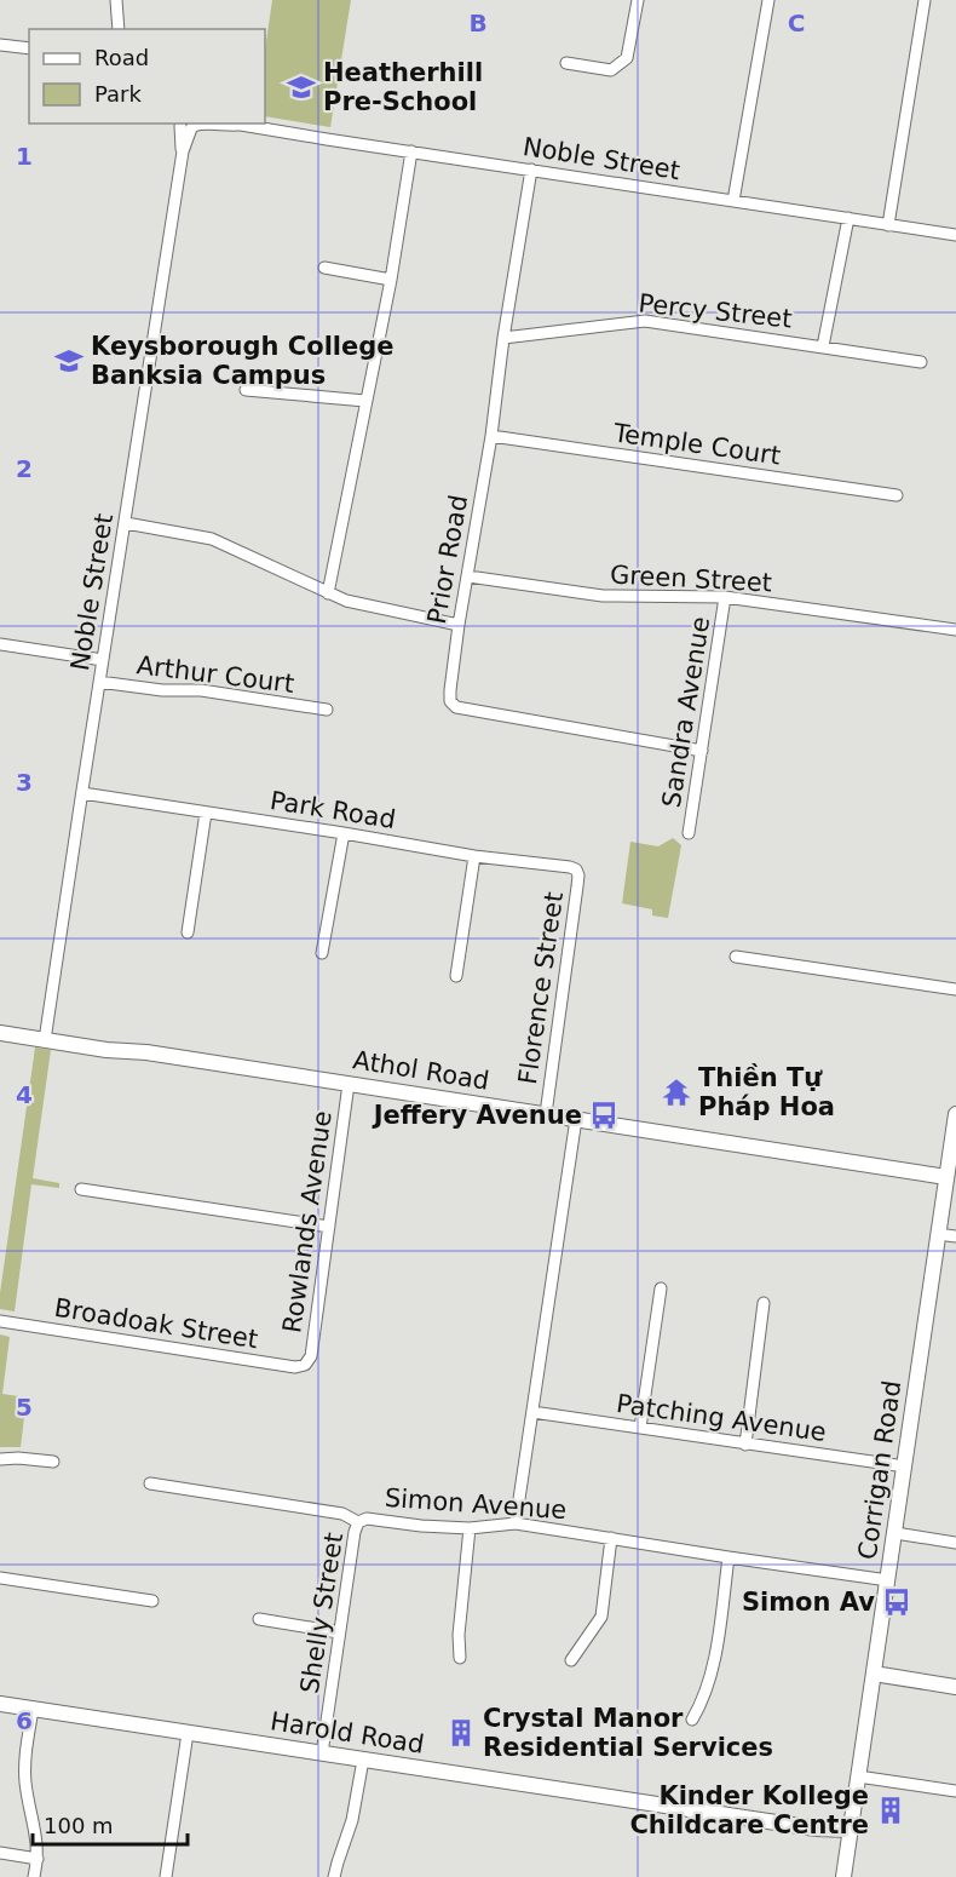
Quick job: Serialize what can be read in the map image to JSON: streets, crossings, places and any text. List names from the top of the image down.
{
  "streets": {
    "main road": ["Athol Road", "Corrigan Road", "Harold Road"],
    "street": [
      "Noble Street",
      "Percy Street",
      "Temple Court",
      "Prior Road",
      "Green Street",
      "Arthur Court",
      "Sandra Avenue",
      "Park Road",
      "Florence Street",
      "Rowlands Avenue",
      "Broadoak Street",
      "Patching Avenue",
      "Simon Avenue",
      "Shelly Street"
    ]
  },
  "crossings": [
    ["Noble Street", "Prior Road"],
    ["Noble Street", "Arthur Court"],
    ["Noble Street", "Park Road"],
    ["Noble Street", "Athol Road"],
    ["Percy Street", "Prior Road"],
    ["Temple Court", "Prior Road"],
    ["Prior Road", "Green Street"],
    ["Prior Road", "Sandra Avenue"],
    ["Green Street", "Sandra Avenue"],
    ["Park Road", "Florence Street"],
    ["Florence Street", "Athol Road"],
    ["Athol Road", "Rowlands Avenue"],
    ["Athol Road", "Corrigan Road"],
    ["Rowlands Avenue", "Broadoak Street"],
    ["Patching Avenue", "Corrigan Road"],
    ["Corrigan Road", "Simon Avenue"],
    ["Corrigan Road", "Harold Road"],
    ["Simon Avenue", "Shelly Street"],
    ["Shelly Street", "Harold Road"]
  ],
  "places": {
    "school or university": ["Heatherhill Pre-School", "Keysborough College Banksia Campus"],
    "temple": ["Thiền Tự Pháp Hoa"],
    "bus stop": ["Jeffery Avenue", "Simon Av"],
    "building": ["Crystal Manor Residential Services", "Kinder Kollege Childcare Centre"]
  },
  "legend": ["Road", "Park"],
  "scale_bar": "100 m",
  "grid": {
    "columns": ["B", "C"],
    "rows": [
      "1",
      "2",
      "3",
      "4",
      "5",
      "6"
    ]
  }
}
